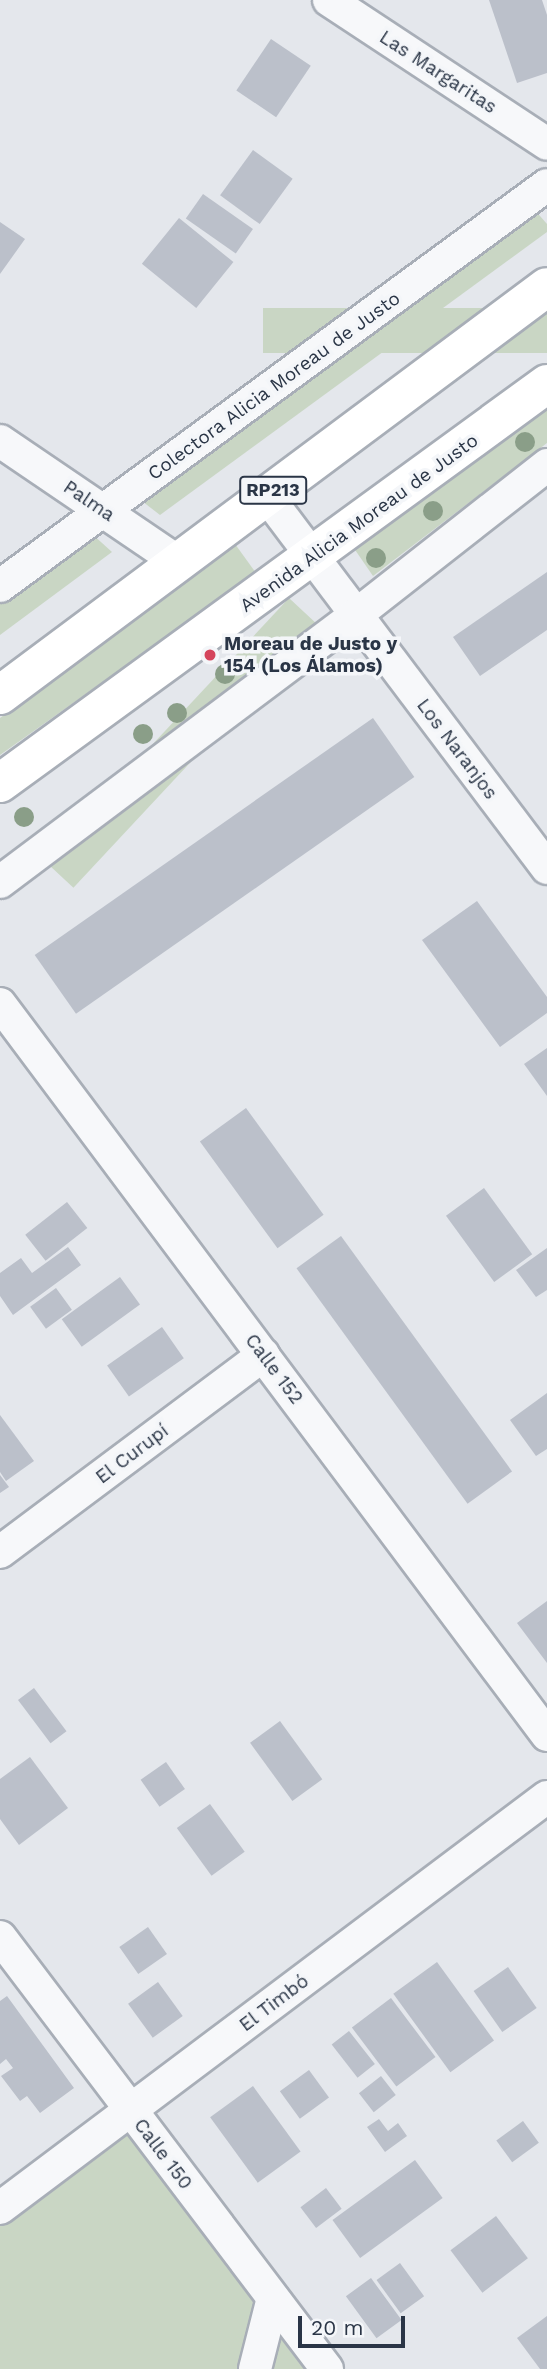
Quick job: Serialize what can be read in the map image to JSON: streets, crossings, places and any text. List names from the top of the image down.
{
  "streets": {
    "main road": ["RP213", "Avenida Alicia Moreau de Justo"],
    "street": [
      "Las Margaritas",
      "Colectora Alicia Moreau de Justo",
      "Palma",
      "Los Naranjos",
      "Calle 152",
      "El Curupí",
      "El Timbó",
      "Calle 150"
    ]
  },
  "crossings": [
    ["Colectora Alicia Moreau de Justo", "Palma"],
    ["RP213", "Palma"],
    ["RP213", "Los Naranjos"],
    ["Avenida Alicia Moreau de Justo", "Los Naranjos"],
    ["Calle 152", "El Curupí"],
    ["El Timbó", "Calle 150"]
  ],
  "places": ["Moreau de Justo y 154 (Los Álamos)"],
  "scale_bar": "20 m"
}
